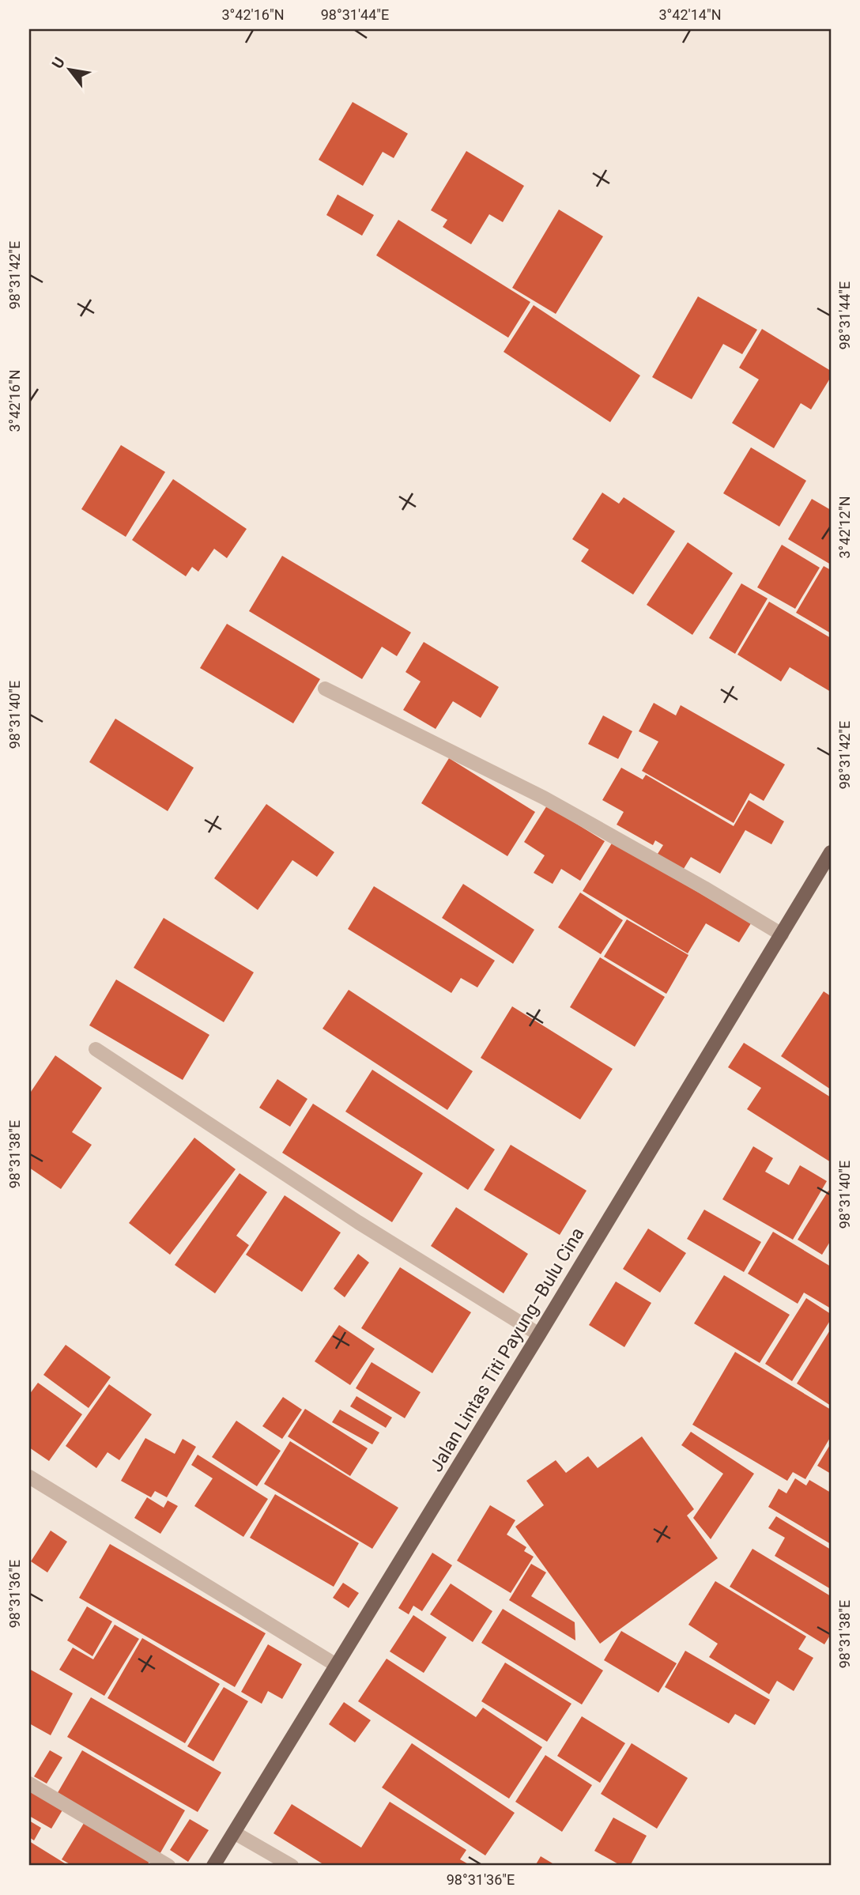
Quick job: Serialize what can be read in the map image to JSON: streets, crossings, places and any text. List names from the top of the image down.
{
  "streets": {
    "main road": ["Jalan Lintas Titi Payung–Bulu Cina"]
  },
  "north": "top left",
  "coordinates": [
    "3°42'16\"N",
    "98°31'44\"E",
    "3°42'14\"N",
    "98°31'42\"E",
    "3°42'12\"N",
    "98°31'40\"E",
    "98°31'38\"E",
    "98°31'36\"E"
  ]
}
